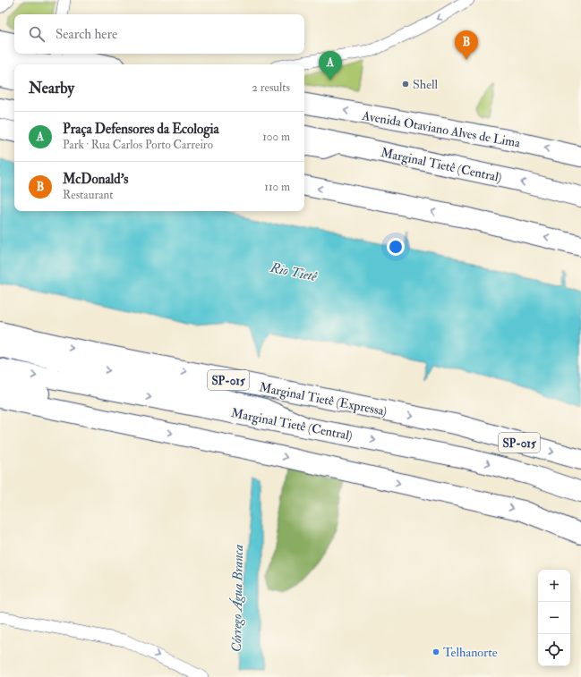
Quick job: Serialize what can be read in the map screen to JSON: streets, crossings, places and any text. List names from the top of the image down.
{
  "streets": {
    "highway": [
      "Avenida Otaviano Alves de Lima",
      "Marginal Tietê (Central)",
      "SP-015",
      "Marginal Tietê (Expressa)"
    ]
  },
  "water": ["Rio Tietê", "Córrego Água Branca"],
  "places": ["Shell", "Telhanorte"],
  "page": {
    "search": "Search here",
    "pins": ["B", "A"],
    "heading": ["Nearby", "2 results"],
    "list": [
      {
        "mark": "A",
        "name": "Praça Defensores da Ecologia",
        "note": "Park · Rua Carlos Porto Carreiro",
        "value": "100 m"
      },
      {
        "mark": "B",
        "name": "McDonald's",
        "note": "Restaurant",
        "value": "110 m"
      }
    ],
    "map_buttons": ["+", "−"]
  }
}
